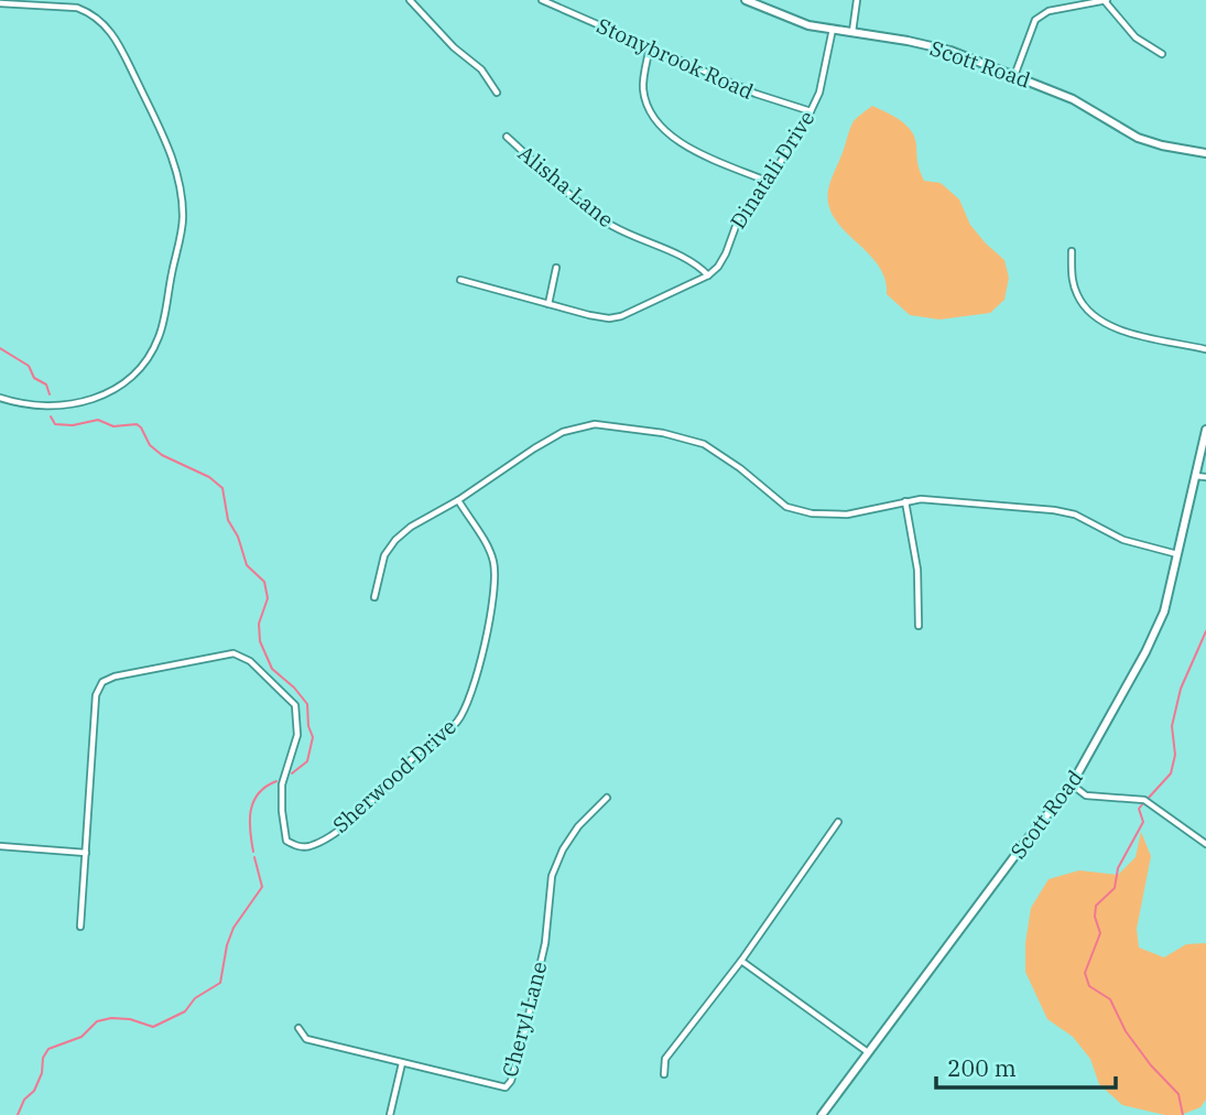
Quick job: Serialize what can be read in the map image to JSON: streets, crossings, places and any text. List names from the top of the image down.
{
  "streets": {
    "main road": ["Scott Road"],
    "street": [
      "Stonybrook Road",
      "Dinatali Drive",
      "Alisha Lane",
      "Sherwood Drive",
      "Cheryl Lane"
    ]
  },
  "crossings": [
    ["Stonybrook Road", "Dinatali Drive"],
    ["Scott Road", "Dinatali Drive"],
    ["Dinatali Drive", "Alisha Lane"]
  ],
  "scale_bar": "200 m"
}
